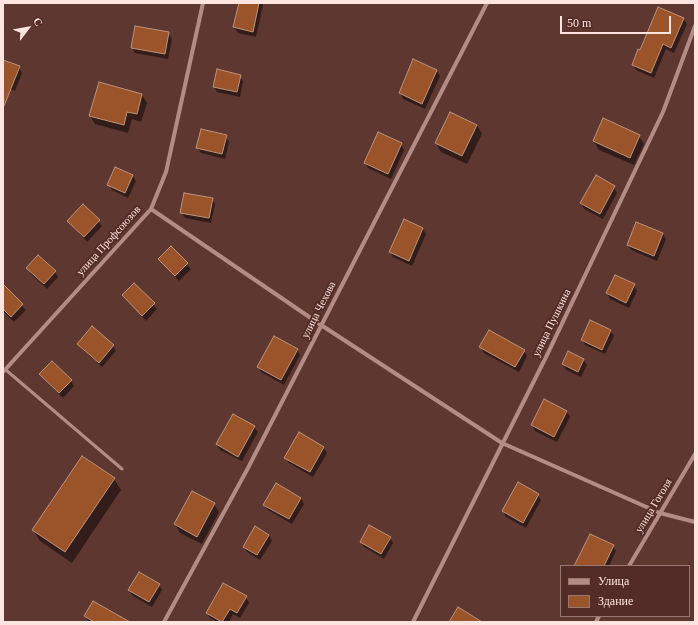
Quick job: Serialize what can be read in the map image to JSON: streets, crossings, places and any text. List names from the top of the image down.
{
  "streets": {
    "street": [
      "улица Профсоюзов",
      "улица Чехова",
      "улица Пушкина",
      "улица Гоголя"
    ]
  },
  "legend": ["Улица", "Здание"],
  "scale_bar": "50 m",
  "north": "top right"
}
